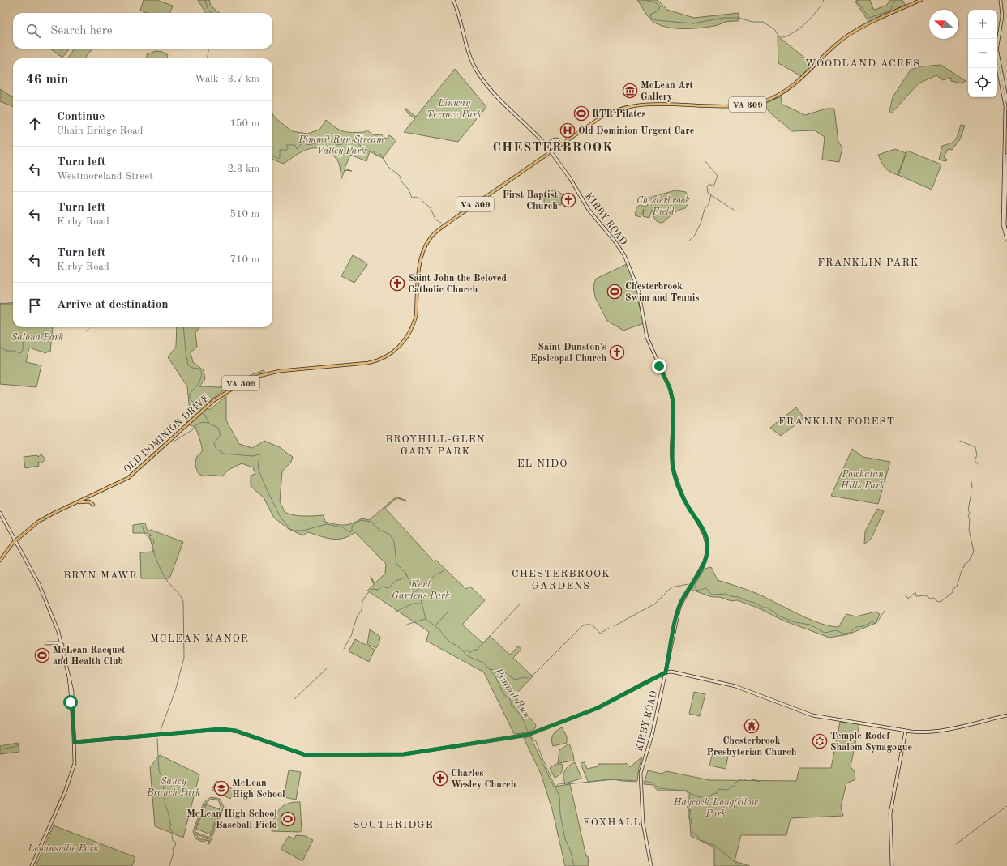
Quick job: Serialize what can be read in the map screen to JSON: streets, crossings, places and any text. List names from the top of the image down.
{
  "streets": {
    "main road": ["VA 309", "KIRBY ROAD", "OLD DOMINION DRIVE"]
  },
  "districts": [
    "WOODLAND ACRES",
    "CHESTERBROOK",
    "FRANKLIN PARK",
    "FRANKLIN FOREST",
    "BROYHILL-GLEN GARY PARK",
    "EL NIDO",
    "CHESTERBROOK GARDENS",
    "BRYN MAWR",
    "MCLEAN MANOR",
    "FOXHALL",
    "SOUTHRIDGE"
  ],
  "water": ["Pimmit Run"],
  "parks": [
    "Linway Terrace Park",
    "Pimmit Run Stream Valley Park",
    "Chesterbrook Field",
    "Salona Park",
    "Powhatan Hills Park",
    "Kent Gardens Park",
    "Saucy Branch Park",
    "Haycock-Longfellow Park",
    "Lewinsville Park"
  ],
  "places": {
    "museum": ["McLean Art Gallery"],
    "sports": [
      "RTR Pilates",
      "Chesterbrook Swim and Tennis",
      "McLean Racquet and Health Club",
      "McLean High School Baseball Field"
    ],
    "hospital": ["Old Dominion Urgent Care"],
    "church": [
      "First Baptist Church",
      "Saint John the Beloved Catholic Church",
      "Saint Dunston's Epsicopal Church",
      "Charles Wesley Church"
    ],
    "temple": ["Chesterbrook Presbyterian Church"],
    "synagogue": ["Temple Rodef Shalom Synagogue"],
    "school or university": ["McLean High School"]
  },
  "north": "left",
  "page": {
    "map_buttons": ["+", "−"],
    "search": "Search here",
    "heading": ["46 min", "Walk · 3.7 km"],
    "list": [
      ["Continue", "Chain Bridge Road", "150 m"],
      ["Turn left", "Westmoreland Street", "2.3 km"],
      ["Turn left", "Kirby Road", "510 m"],
      ["Turn left", "Kirby Road", "710 m"],
      "Arrive at destination"
    ]
  }
}
